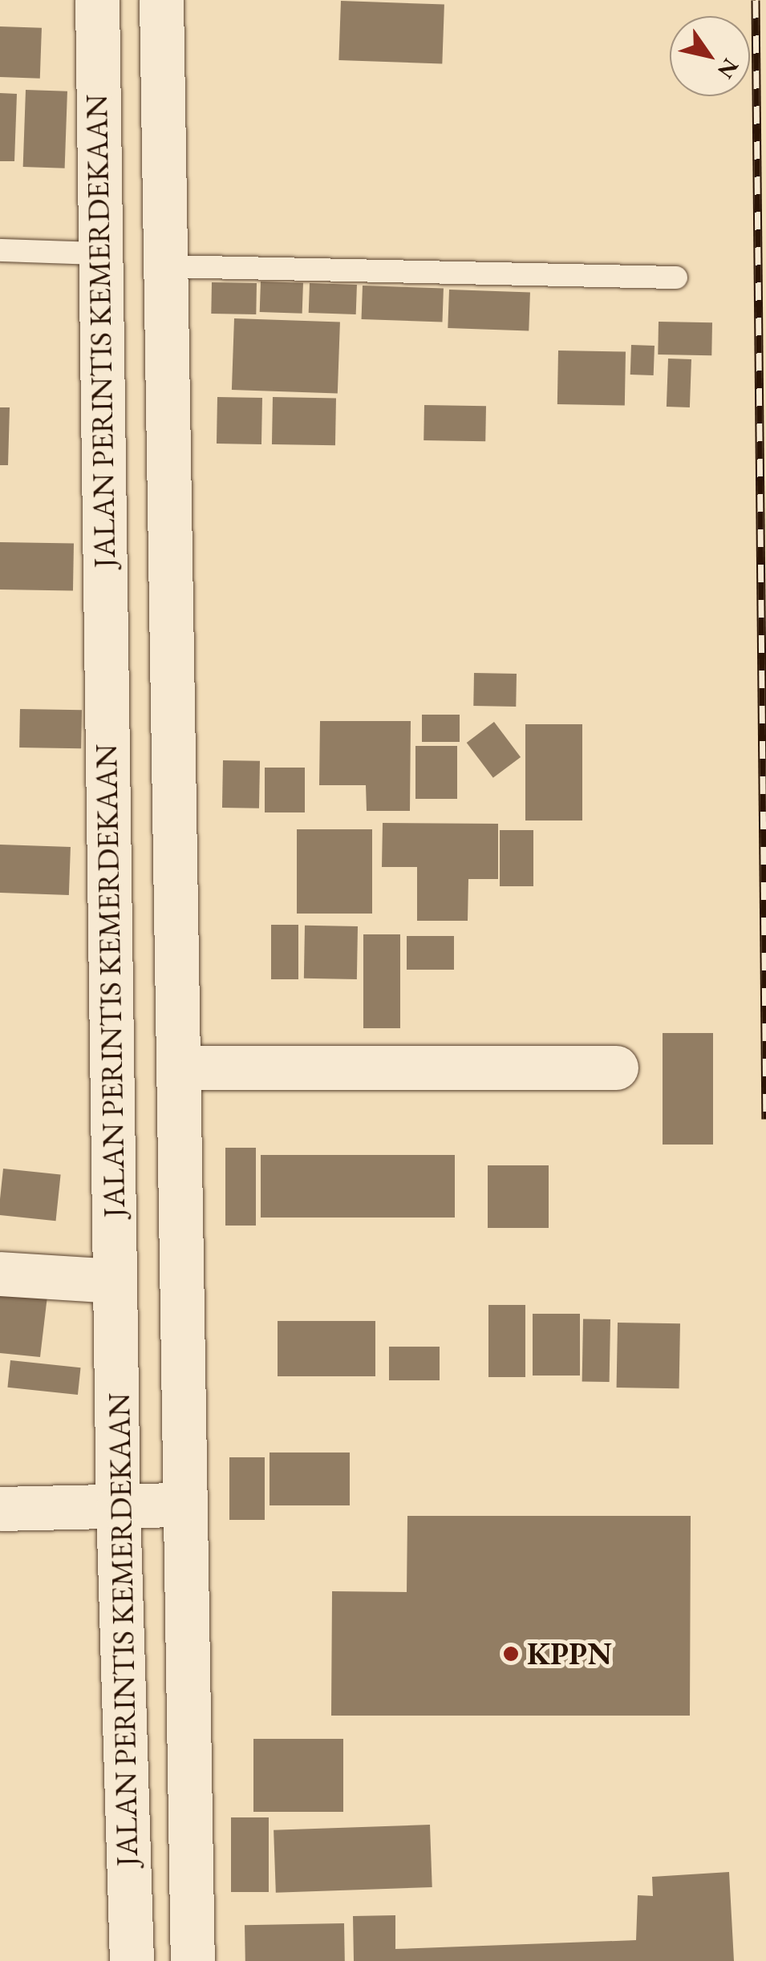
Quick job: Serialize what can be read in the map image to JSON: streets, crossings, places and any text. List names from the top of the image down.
{
  "streets": {
    "main road": ["JALAN PERINTIS KEMERDEKAAN"]
  },
  "places": ["KPPN"],
  "north": "bottom right"
}
